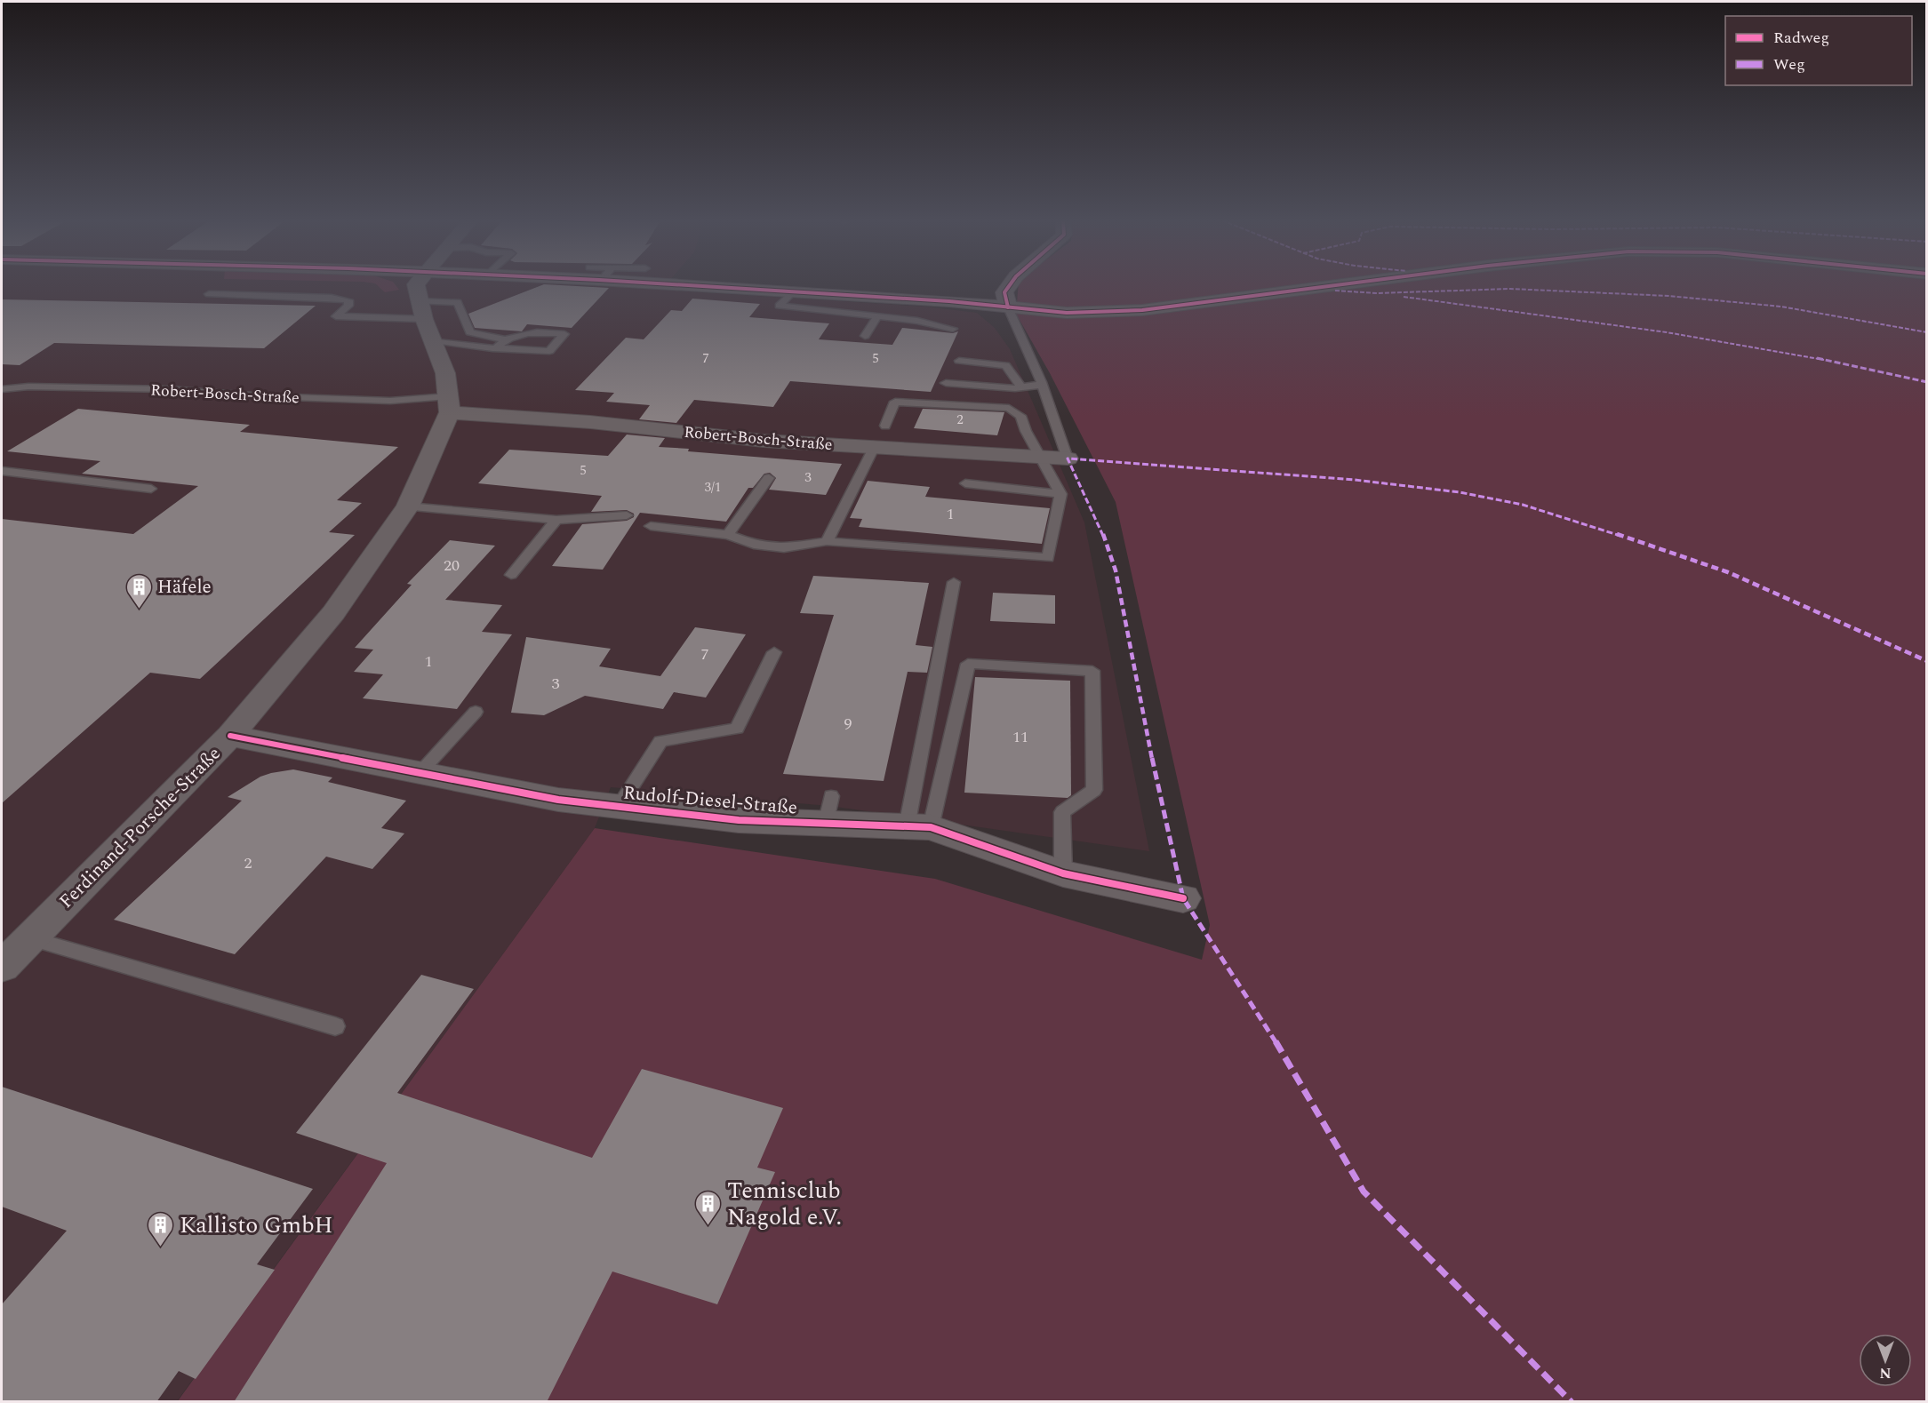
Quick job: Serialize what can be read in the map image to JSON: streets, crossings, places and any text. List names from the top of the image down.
{
  "streets": {
    "street": ["Robert-Bosch-Straße", "Rudolf-Diesel-Straße", "Ferdinand-Porsche-Straße"]
  },
  "crossings": [
    ["Robert-Bosch-Straße", "Ferdinand-Porsche-Straße"],
    ["Rudolf-Diesel-Straße", "Ferdinand-Porsche-Straße"]
  ],
  "places": {
    "building": ["Häfele", "Tennisclub Nagold e.V.", "Kallisto GmbH"]
  },
  "house_numbers": [
    "7",
    "5",
    "2",
    "5",
    "3",
    "3/1",
    "1",
    "20",
    "7",
    "1",
    "3",
    "9",
    "11",
    "2"
  ],
  "legend": ["Radweg", "Weg"],
  "north": "bottom"
}
